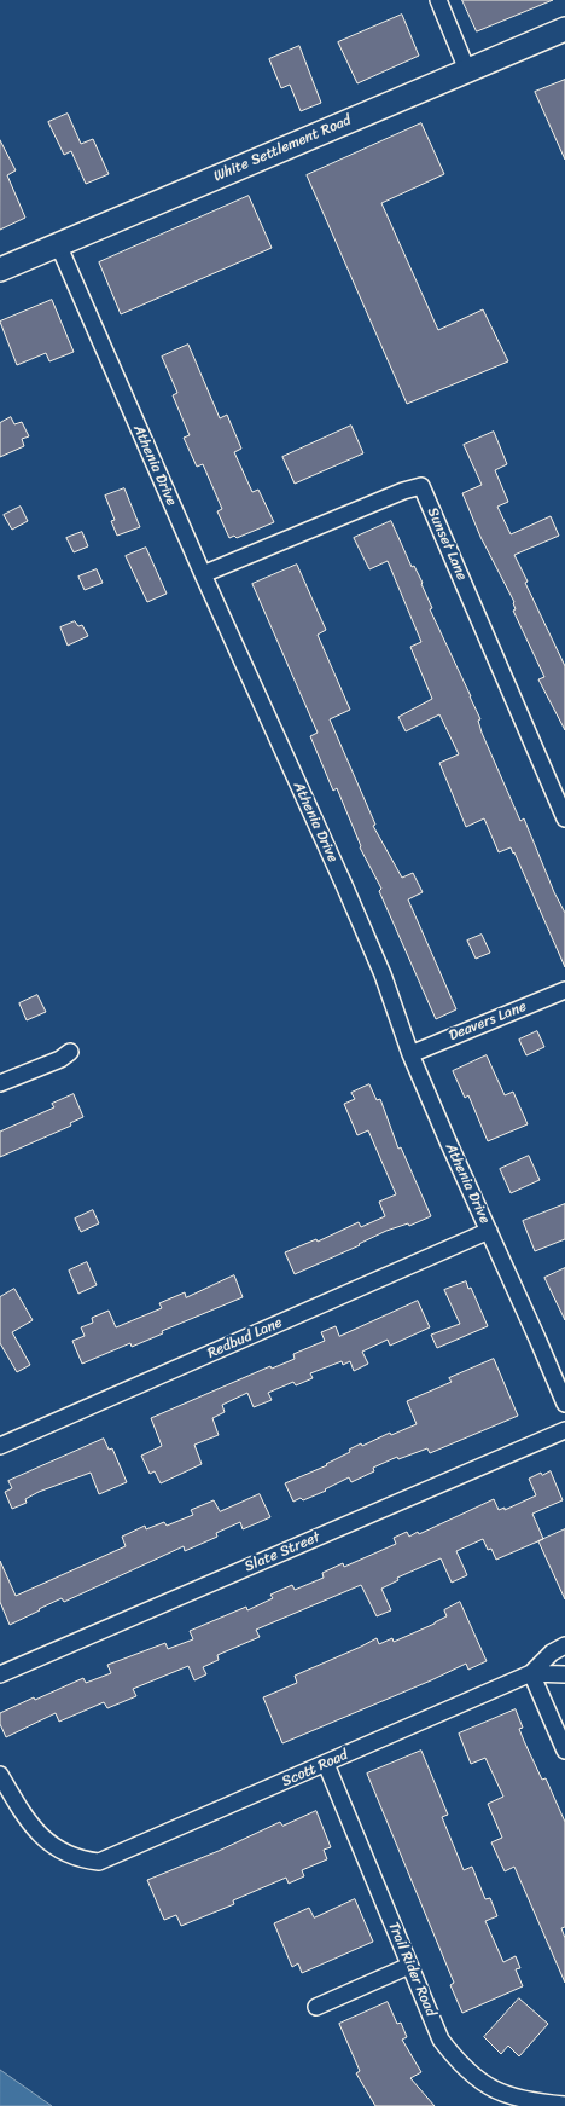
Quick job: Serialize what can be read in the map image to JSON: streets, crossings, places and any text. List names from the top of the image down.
{
  "streets": {
    "main road": ["White Settlement Road"],
    "street": [
      "Athenia Drive",
      "Sunset Lane",
      "Deavers Lane",
      "Redbud Lane",
      "Slate Street",
      "Scott Road",
      "Trail Rider Road"
    ]
  },
  "crossings": [
    ["White Settlement Road", "Athenia Drive"],
    ["Athenia Drive", "Sunset Lane"],
    ["Athenia Drive", "Deavers Lane"],
    ["Athenia Drive", "Redbud Lane"],
    ["Scott Road", "Trail Rider Road"]
  ]
}
